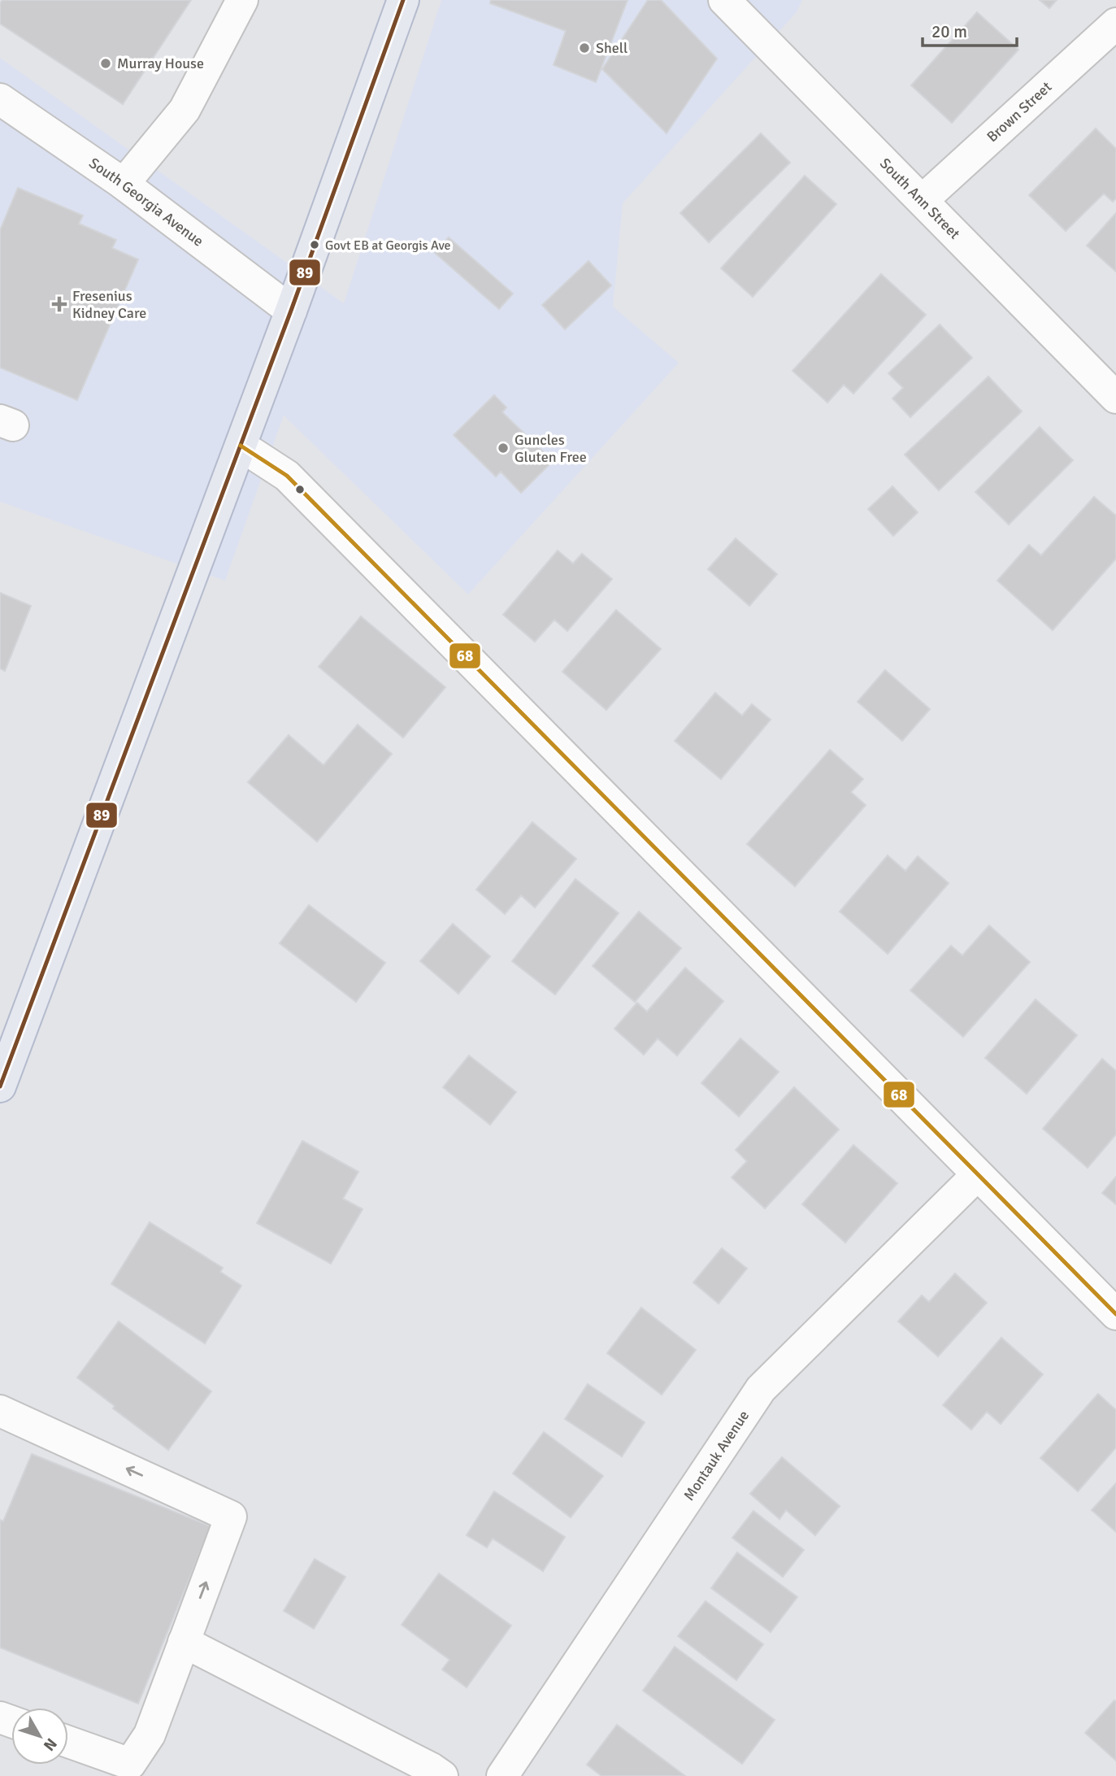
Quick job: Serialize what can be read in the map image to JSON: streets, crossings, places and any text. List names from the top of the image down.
{
  "streets": {
    "street": [
      "Brown Street",
      "South Ann Street",
      "South Georgia Avenue",
      "Montauk Avenue"
    ]
  },
  "crossings": [
    ["Brown Street", "South Ann Street"]
  ],
  "places": {
    "other": [
      "Shell",
      "Murray House",
      "Govt EB at Georgis Ave",
      "Guncles Gluten Free"
    ],
    "health": ["Fresenius Kidney Care"]
  },
  "lines": ["transit line 89", "transit line 68"],
  "scale_bar": "20 m",
  "north": "bottom right"
}
